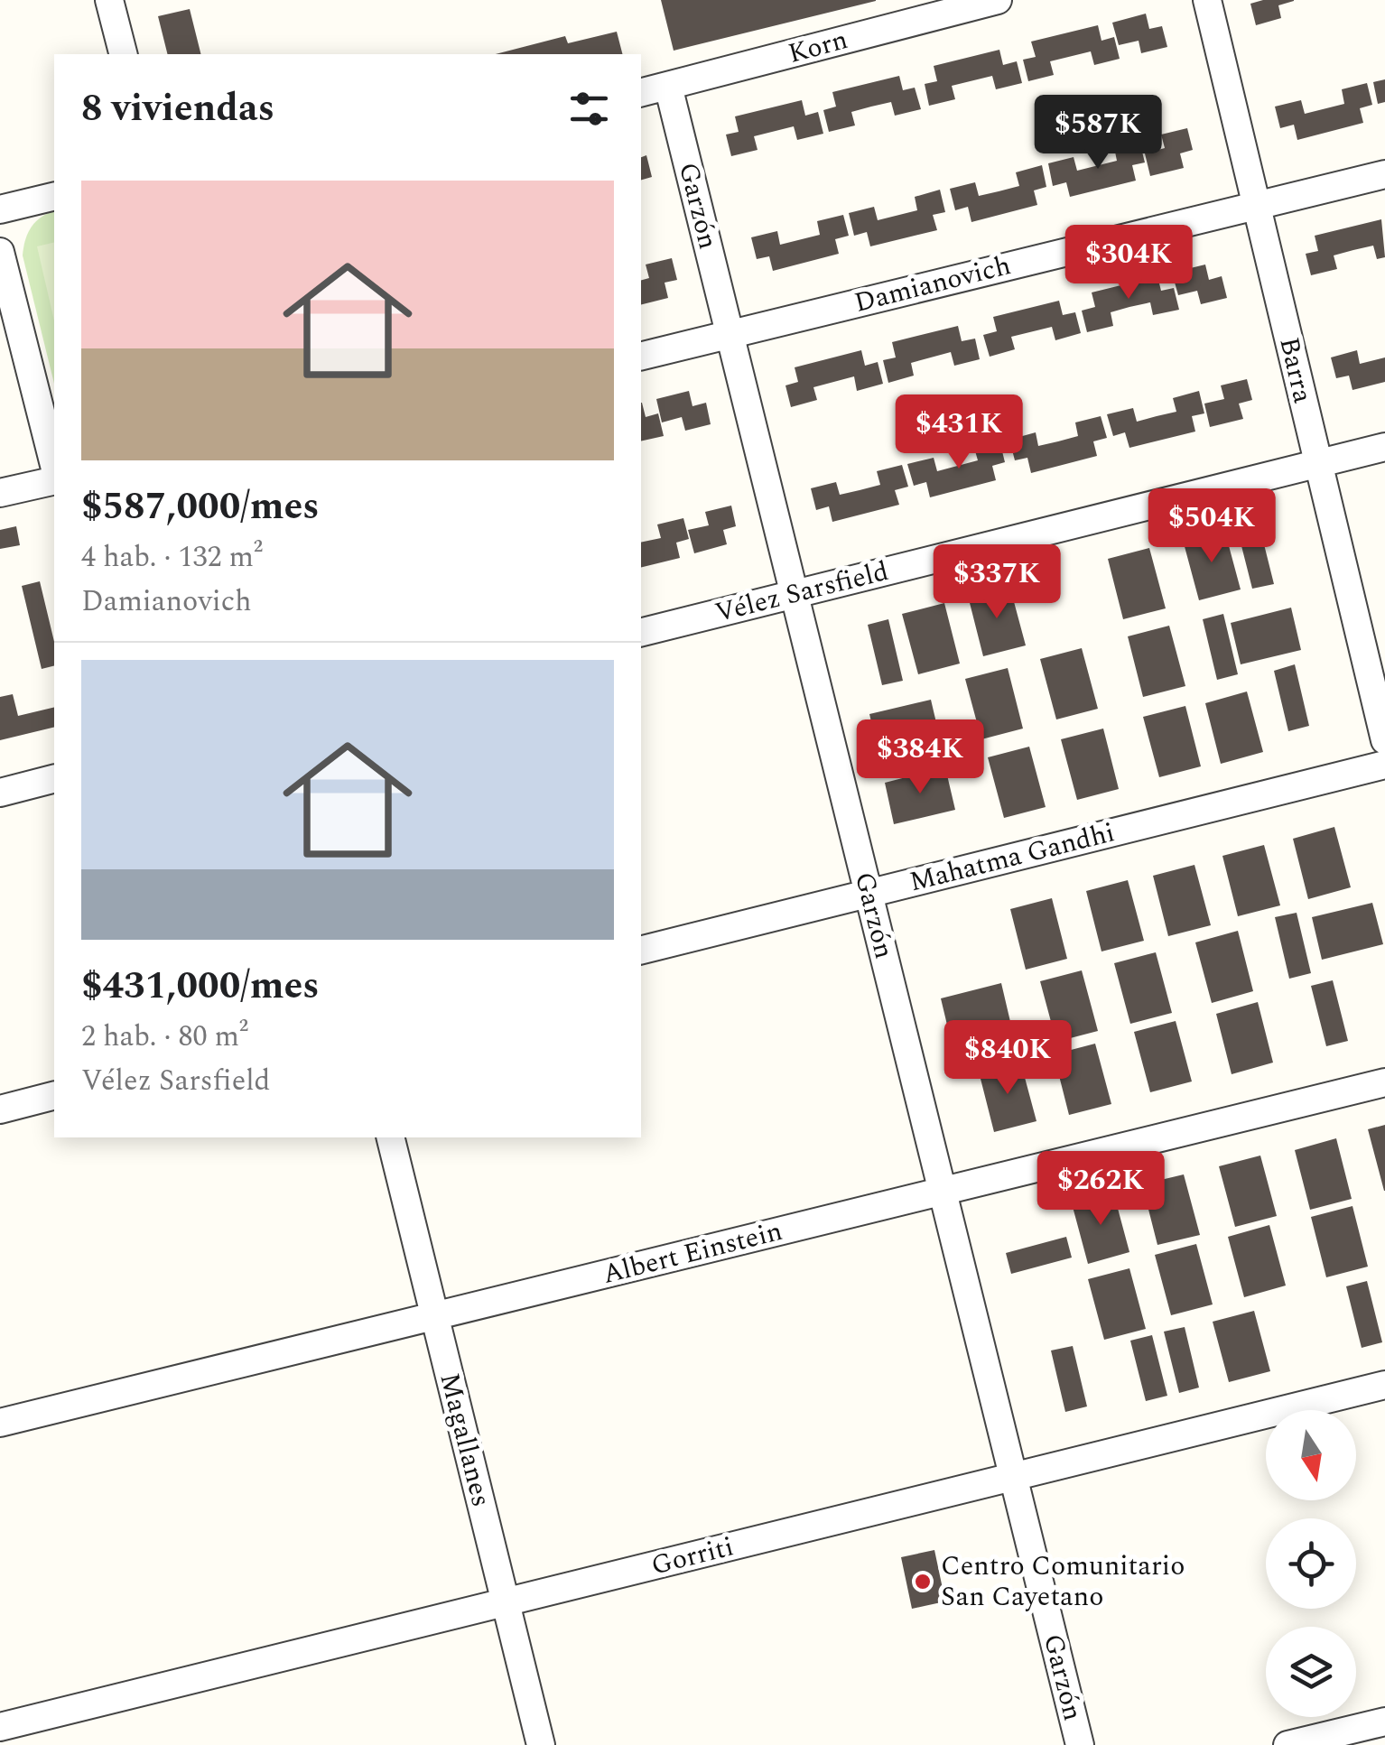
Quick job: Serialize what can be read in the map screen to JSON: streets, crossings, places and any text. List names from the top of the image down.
{
  "streets": {
    "street": [
      "Korn",
      "Garzón",
      "Damianovich",
      "Barra",
      "Vélez Sarsfield",
      "Mahatma Gandhi",
      "Albert Einstein",
      "Magallanes",
      "Gorriti"
    ]
  },
  "crossings": [
    ["Korn", "Garzón"],
    ["Garzón", "Damianovich"],
    ["Garzón", "Vélez Sarsfield"],
    ["Garzón", "Mahatma Gandhi"],
    ["Garzón", "Albert Einstein"],
    ["Garzón", "Gorriti"],
    ["Damianovich", "Barra"],
    ["Barra", "Vélez Sarsfield"],
    ["Albert Einstein", "Magallanes"],
    ["Magallanes", "Gorriti"]
  ],
  "places": ["Centro Comunitario San Cayetano"],
  "north": "bottom",
  "page": {
    "heading": "8 viviendas",
    "price": [
      "$587K",
      "$304K",
      "$431K",
      "$504K",
      "$337K",
      "$384K",
      "$840K",
      "$262K"
    ],
    "list": [
      {
        "name": "$587,000/mes",
        "note": "4 hab. · 132 m² · Damianovich"
      },
      {
        "name": "$431,000/mes",
        "note": "2 hab. · 80 m² · Vélez Sarsfield"
      }
    ]
  }
}
